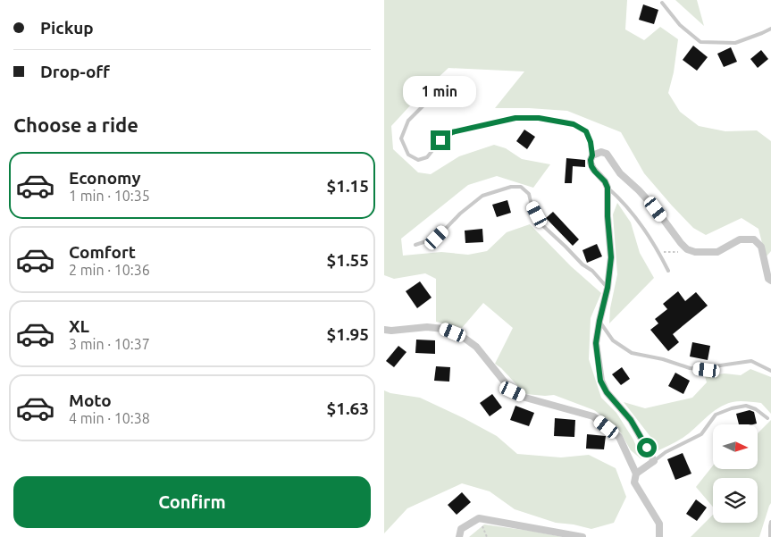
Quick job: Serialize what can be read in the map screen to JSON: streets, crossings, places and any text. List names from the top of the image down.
{
  "north": "right",
  "page": {
    "banner": ["Pickup", "Drop-off"],
    "bubble": "1 min",
    "heading": "Choose a ride",
    "list": [
      {
        "name": "Economy",
        "note": "1 min · 10:35",
        "value": "$1.15"
      },
      {
        "name": "Comfort",
        "note": "2 min · 10:36",
        "value": "$1.55"
      },
      {
        "name": "XL",
        "note": "3 min · 10:37",
        "value": "$1.95"
      },
      {
        "name": "Moto",
        "note": "4 min · 10:38",
        "value": "$1.63"
      }
    ],
    "buttons": "Confirm"
  }
}
